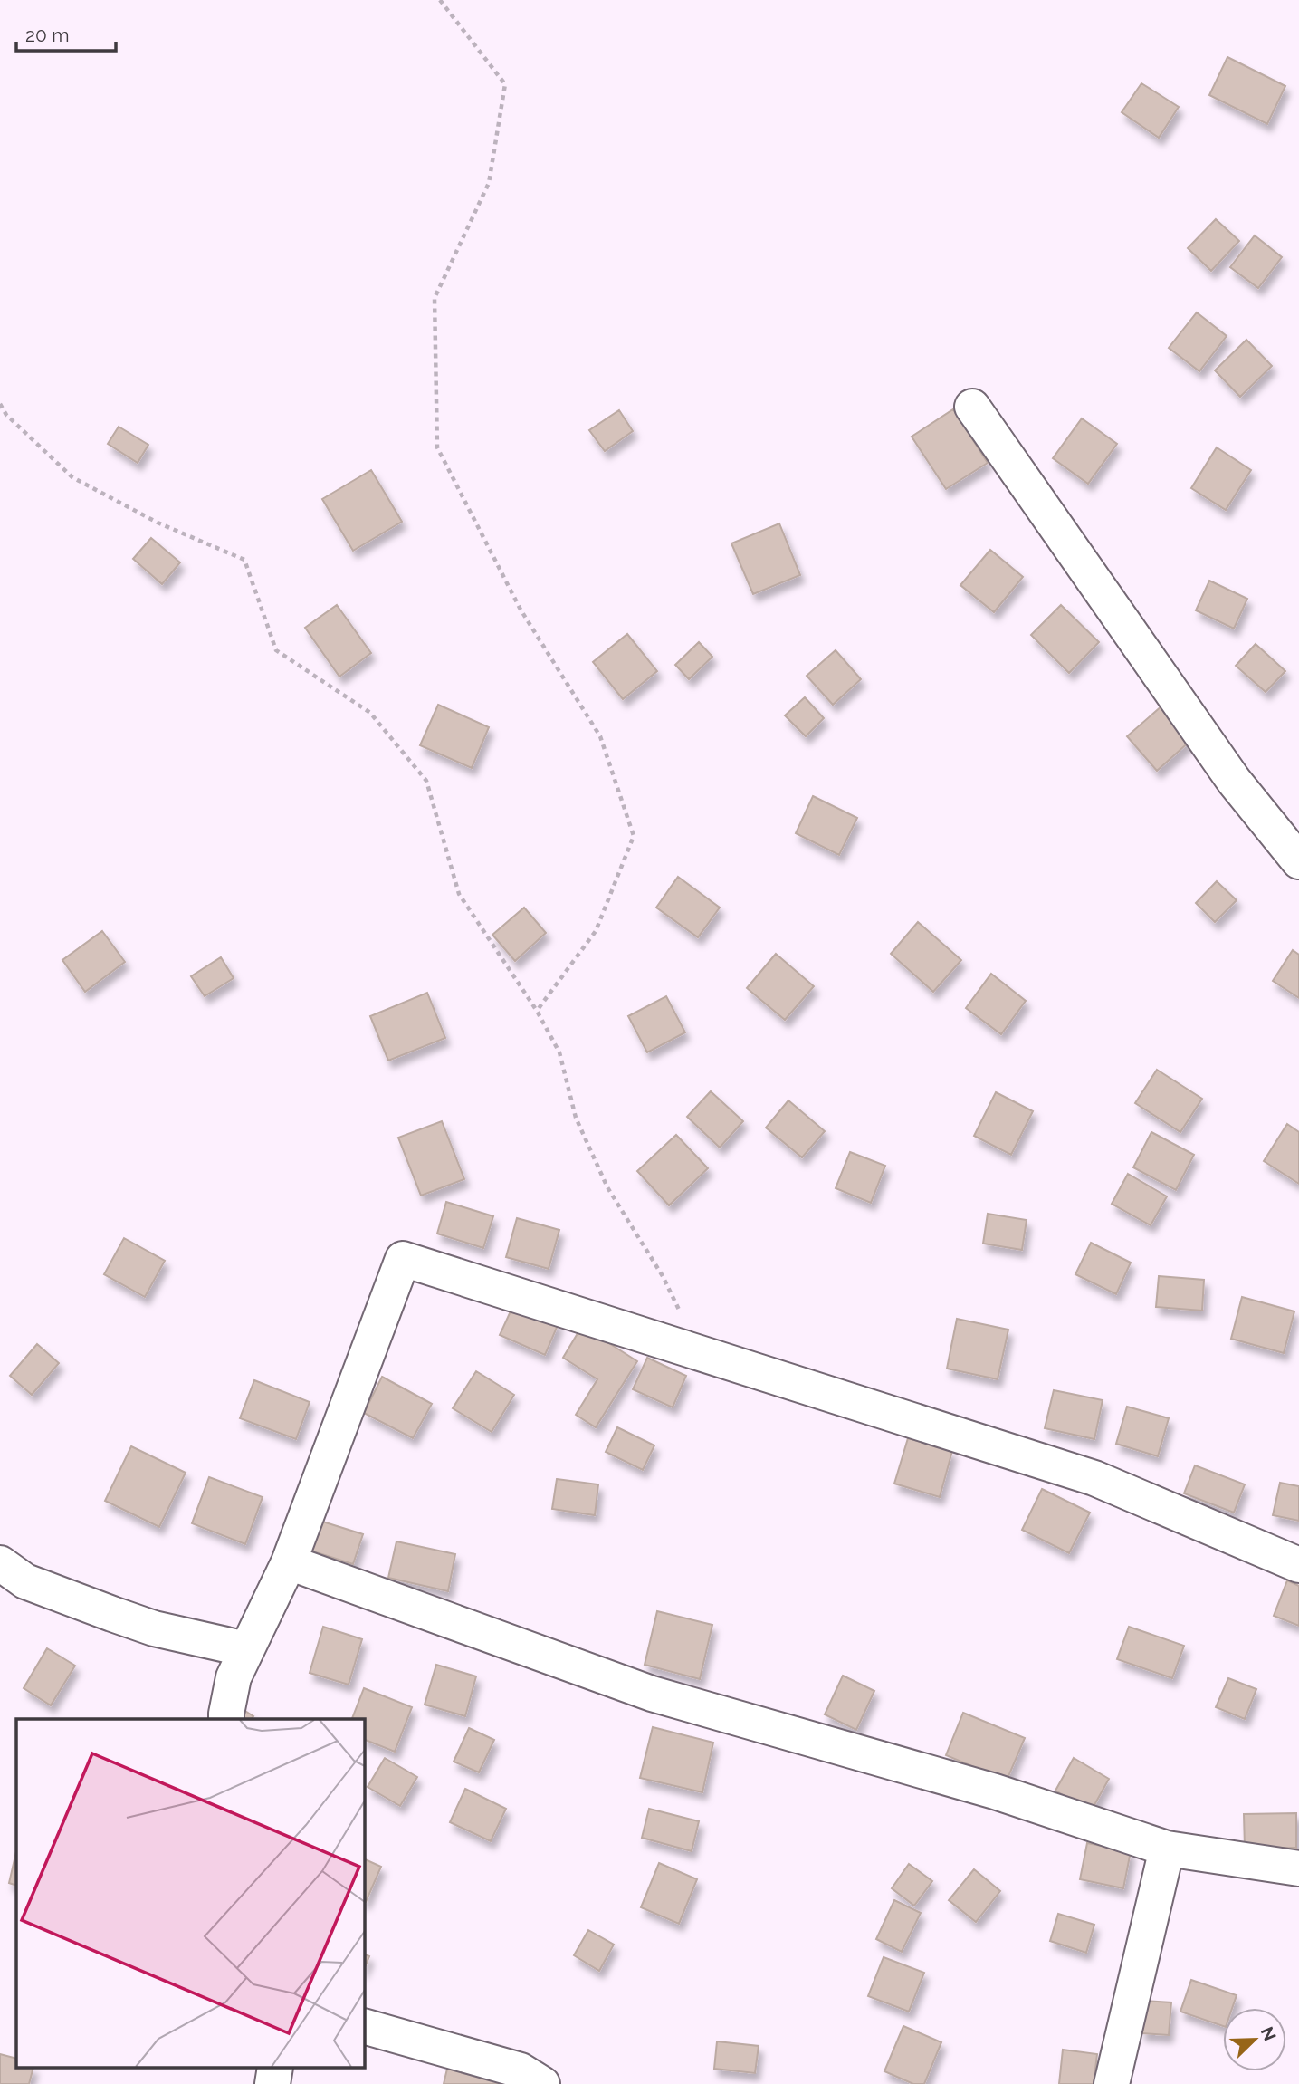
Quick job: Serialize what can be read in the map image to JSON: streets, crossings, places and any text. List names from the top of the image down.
{
  "scale_bar": "20 m",
  "north": "top right"
}
